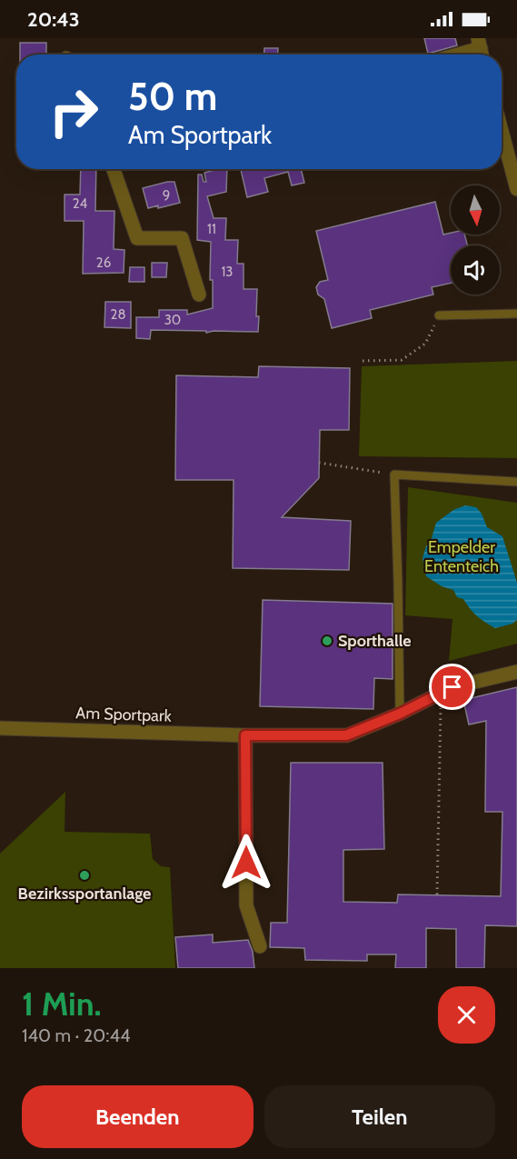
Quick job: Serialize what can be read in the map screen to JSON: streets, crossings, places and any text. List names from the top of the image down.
{
  "streets": {
    "street": ["Am Sportpark"]
  },
  "parks": ["Empelder Ententeich"],
  "places": ["Sporthalle", "Bezirkssportanlage"],
  "house_numbers": [
    "9",
    "24",
    "11",
    "26",
    "13",
    "28",
    "30"
  ],
  "north": "bottom",
  "page": {
    "status": "20:43",
    "turn": ["50 m", "Am Sportpark"],
    "heading": ["1 Min.", "140 m · 20:44"],
    "buttons": ["Beenden", "Teilen"]
  }
}
